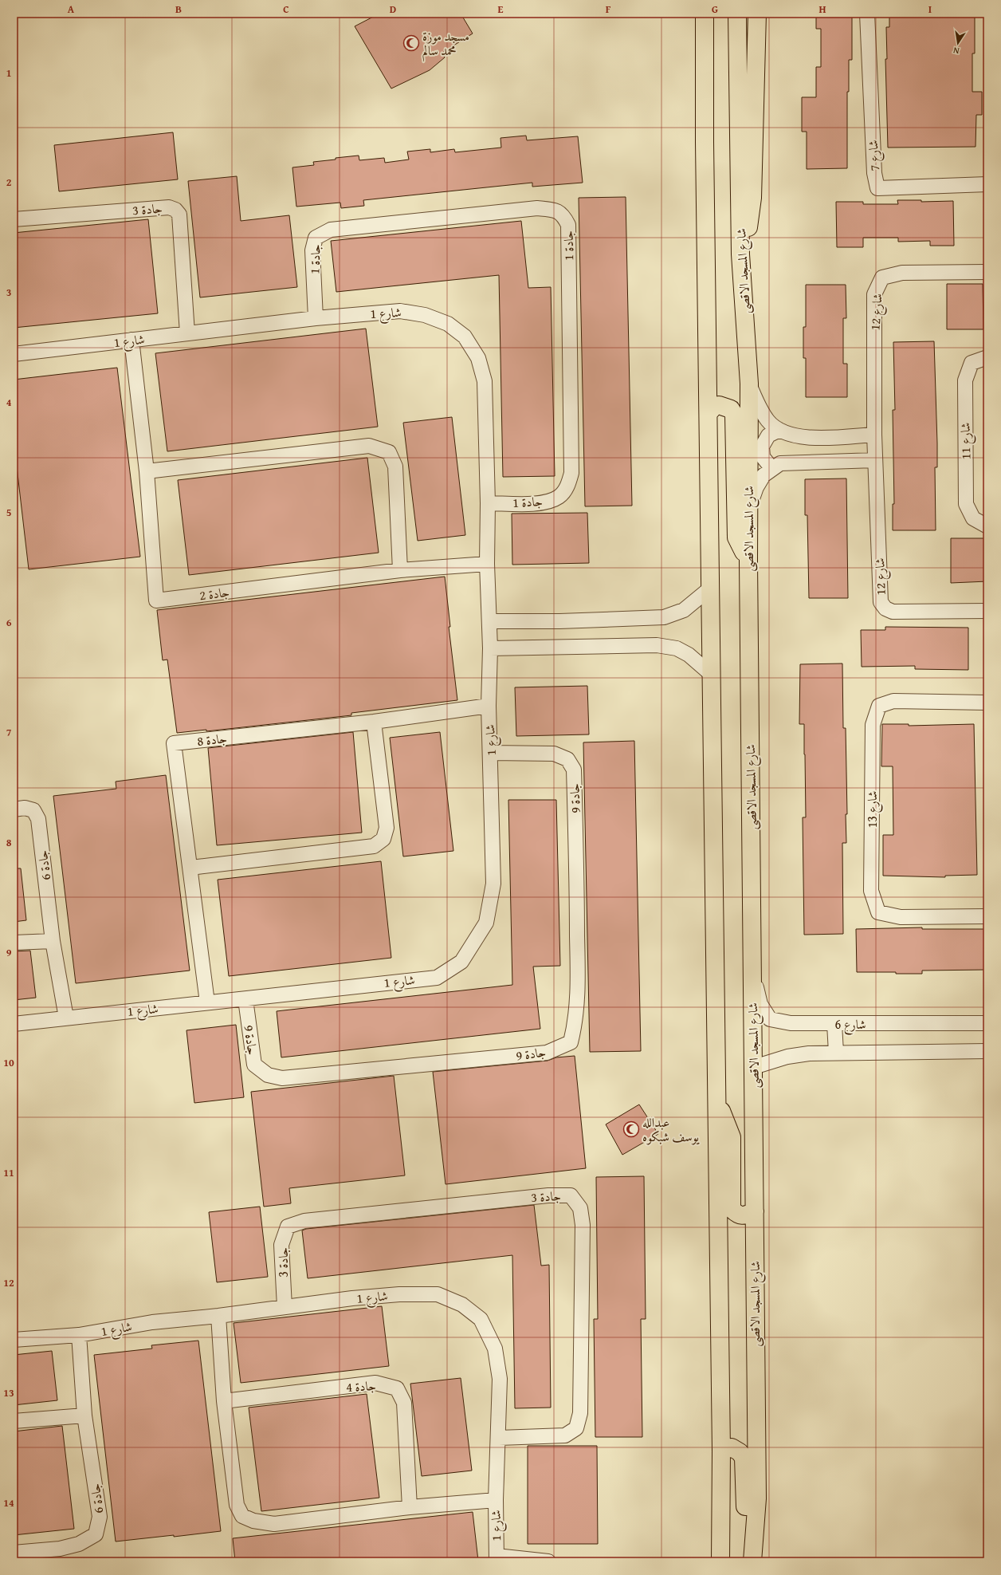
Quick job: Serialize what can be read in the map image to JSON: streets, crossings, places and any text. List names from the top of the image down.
{
  "streets": {
    "main road": ["شارع المسجد الاقصى"],
    "street": [
      "شارع 7",
      "جادة 3",
      "جادة 1",
      "شارع 12",
      "شارع 1",
      "شارع 11",
      "جادة 2",
      "جادة 8",
      "جادة 9",
      "شارع 13",
      "جادة 6",
      "شارع 6",
      "جادة 4"
    ]
  },
  "crossings": [
    ["جادة 3", "شارع 1"],
    ["جادة 1", "شارع 1"],
    ["شارع المسجد الاقصى", "شارع 6"],
    ["شارع 1", "جادة 2"],
    ["شارع 1", "جادة 8"],
    ["شارع 1", "جادة 9"],
    ["شارع 1", "جادة 6"]
  ],
  "places": {
    "mosque": ["مسجد موزة محمد سالم", "عبدالله يوسف شبكوه"]
  },
  "north": "bottom",
  "grid": {
    "columns": [
      "A",
      "B",
      "C",
      "D",
      "E",
      "F",
      "G",
      "H",
      "I"
    ],
    "rows": [
      "1",
      "2",
      "3",
      "4",
      "5",
      "6",
      "7",
      "8",
      "9",
      "10",
      "11",
      "12",
      "13",
      "14"
    ]
  }
}
